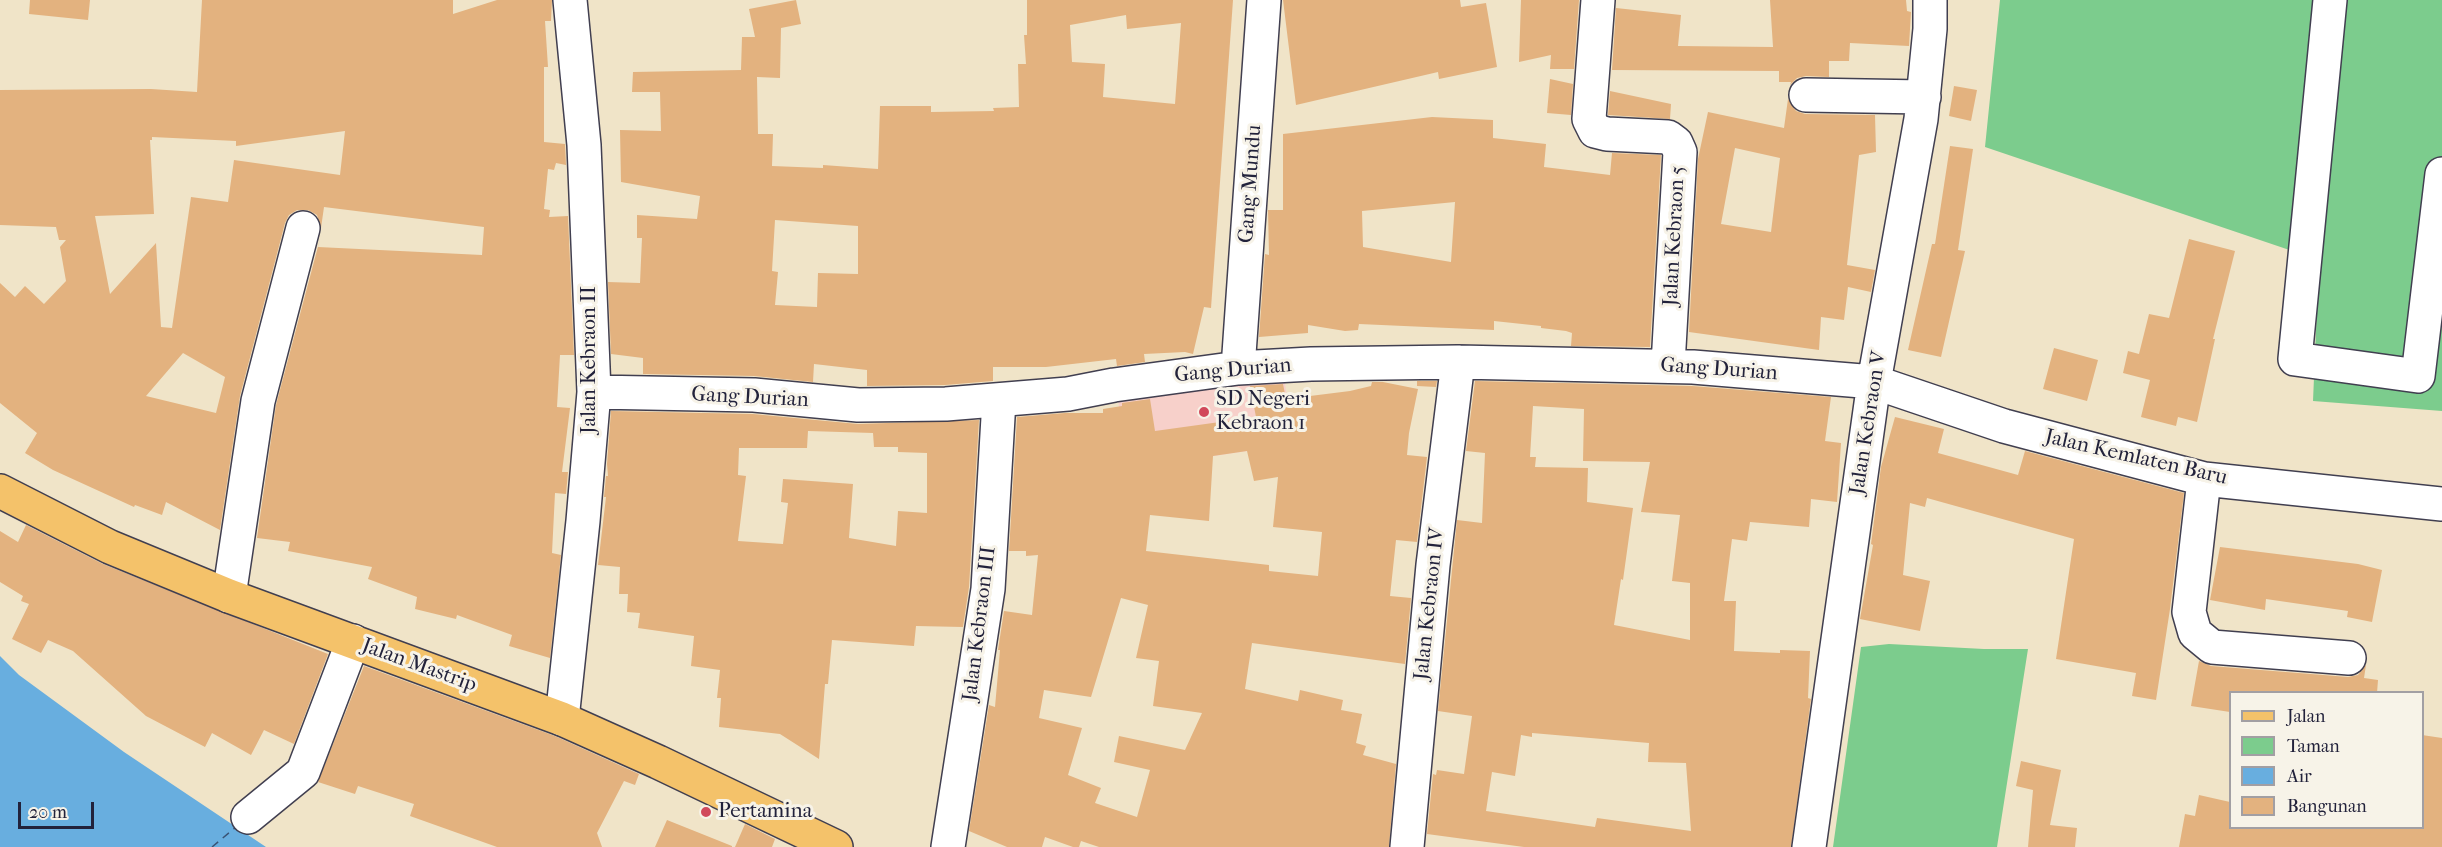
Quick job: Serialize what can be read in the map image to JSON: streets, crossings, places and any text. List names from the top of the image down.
{
  "streets": {
    "main road": ["Jalan Mastrip"],
    "street": [
      "Gang Mundu",
      "Jalan Kebraon 5",
      "Jalan Kebraon II",
      "Gang Durian",
      "Jalan Kebraon V",
      "Jalan Kemlaten Baru",
      "Jalan Kebraon IV",
      "Jalan Kebraon III"
    ]
  },
  "crossings": [
    ["Gang Mundu", "Gang Durian"],
    ["Jalan Kebraon 5", "Gang Durian"],
    ["Jalan Kebraon II", "Gang Durian"],
    ["Jalan Kebraon II", "Jalan Mastrip"],
    ["Gang Durian", "Jalan Kebraon V"],
    ["Gang Durian", "Jalan Kemlaten Baru"],
    ["Gang Durian", "Jalan Kebraon IV"],
    ["Gang Durian", "Jalan Kebraon III"],
    ["Jalan Kebraon V", "Jalan Kemlaten Baru"]
  ],
  "places": ["SD Negeri Kebraon 1", "Pertamina"],
  "legend": [
    "Jalan",
    "Taman",
    "Air",
    "Bangunan"
  ],
  "scale_bar": "20 m"
}
